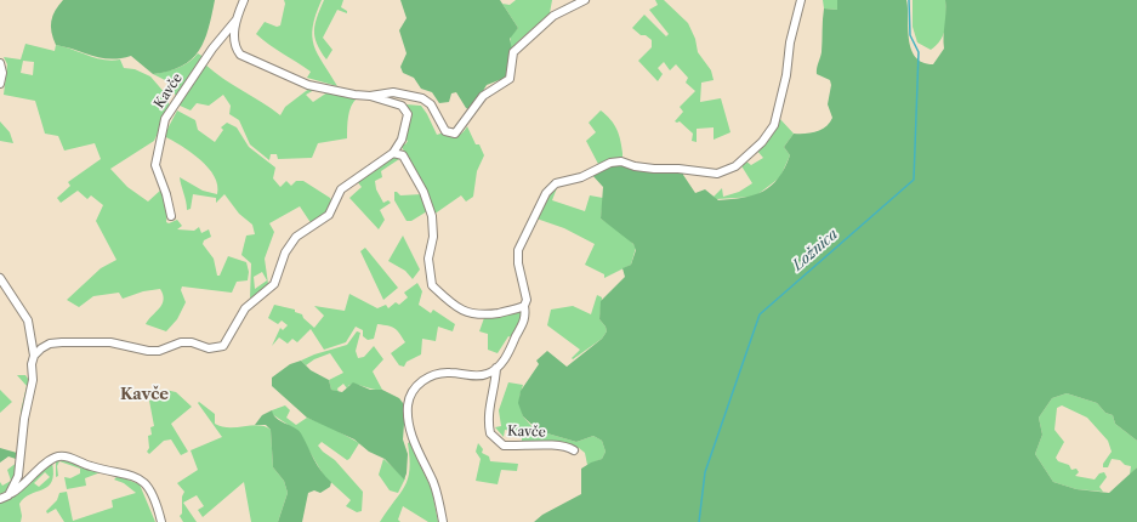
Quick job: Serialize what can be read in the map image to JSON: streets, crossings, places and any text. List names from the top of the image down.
{
  "streets": {
    "street": ["Kavče"]
  },
  "districts": ["Kavče"],
  "water": ["Ložnica"]
}
